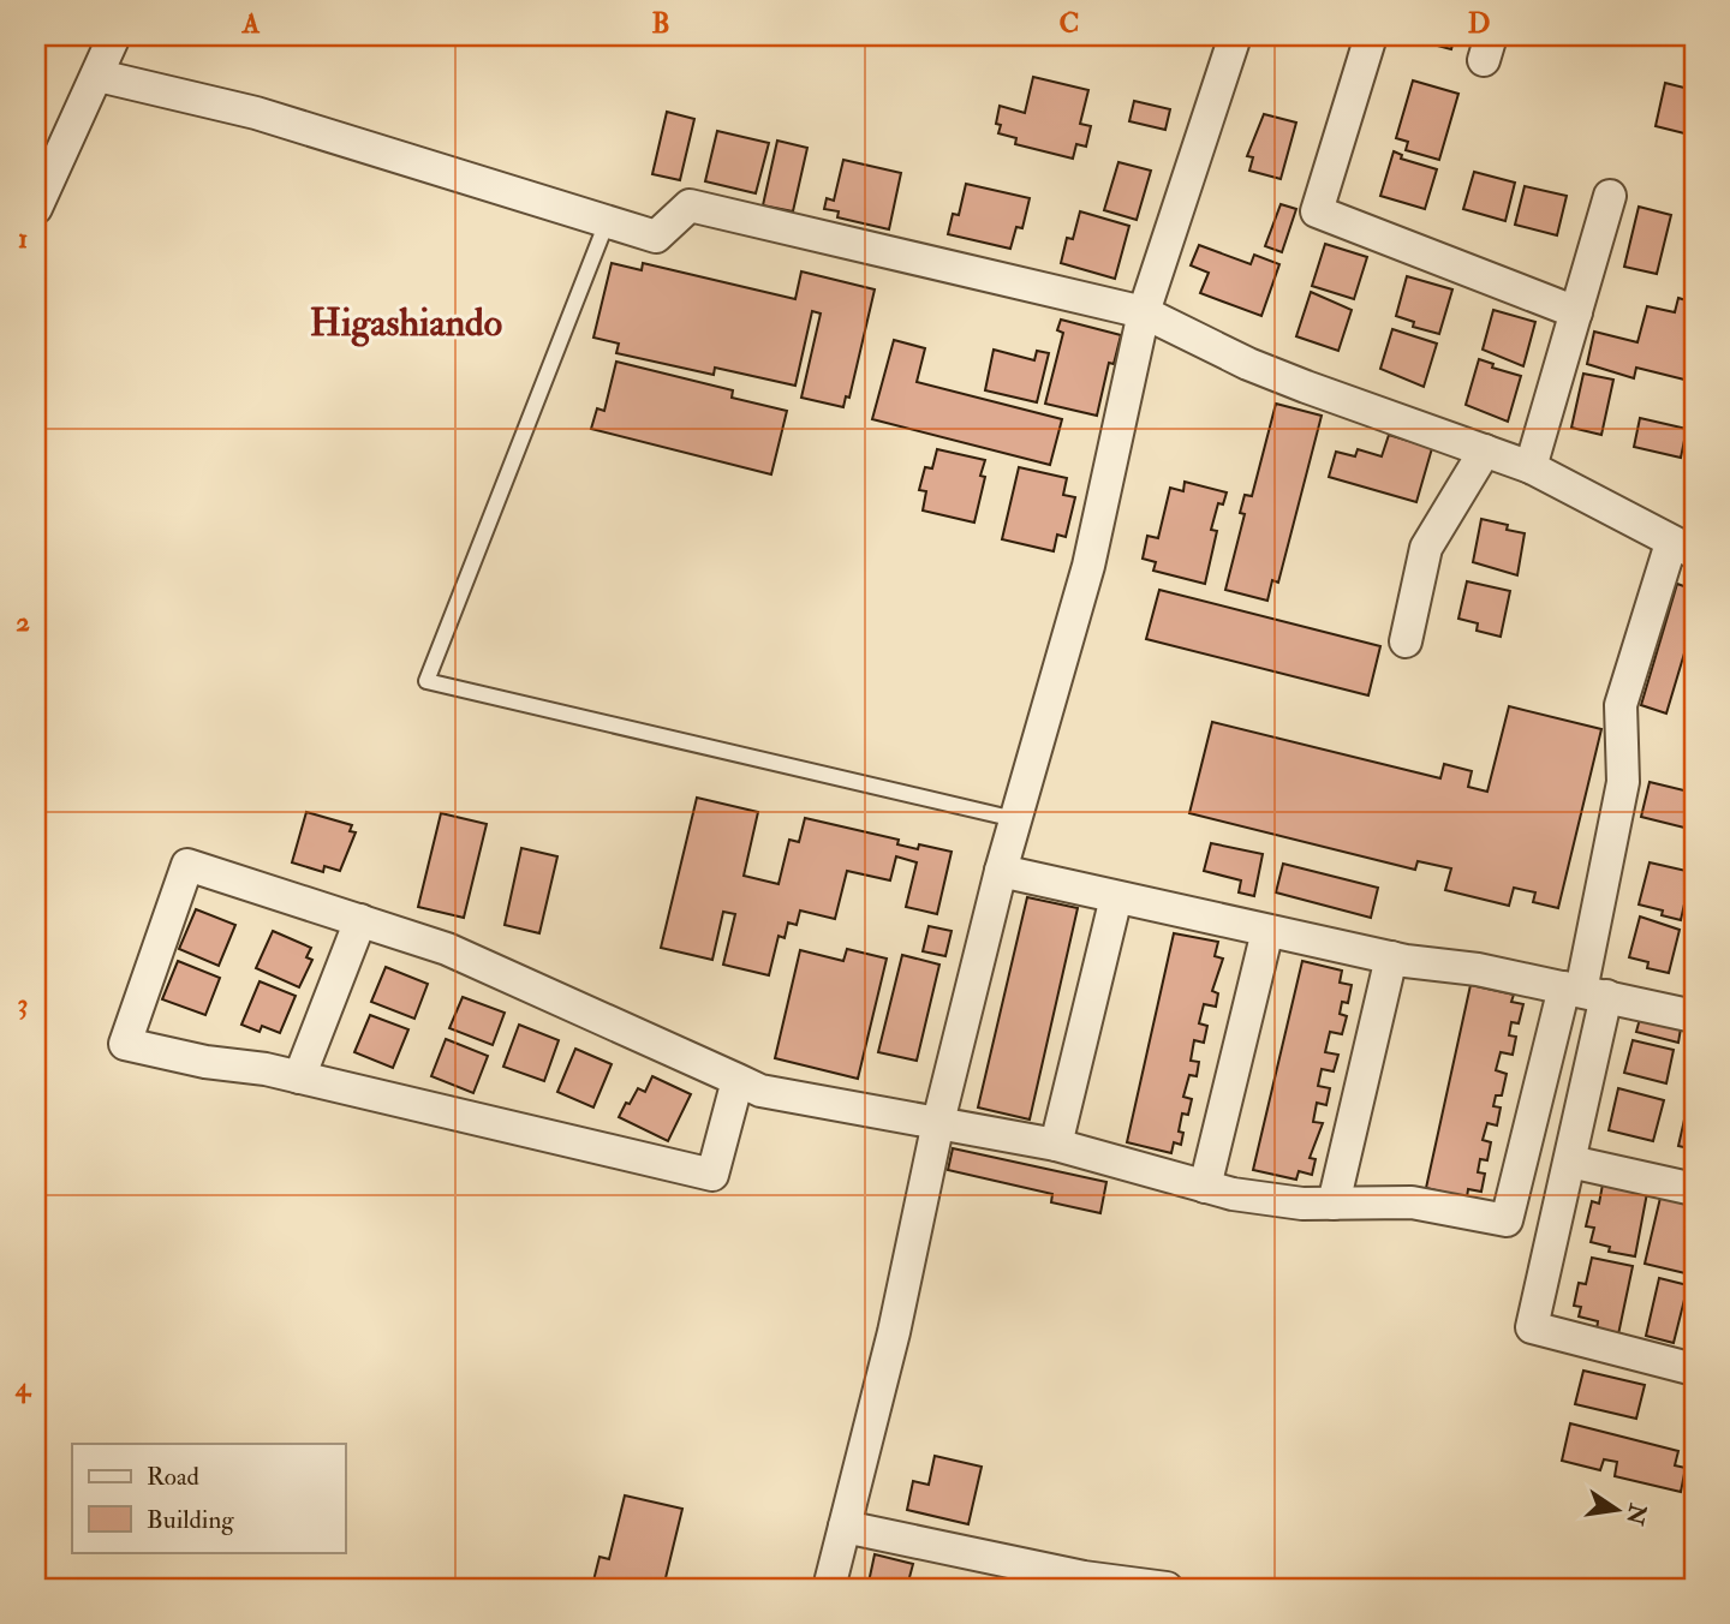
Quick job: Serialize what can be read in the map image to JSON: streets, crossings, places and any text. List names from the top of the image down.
{
  "districts": ["Higashiando"],
  "legend": ["Road", "Building"],
  "north": "right",
  "grid": {
    "columns": [
      "A",
      "B",
      "C",
      "D"
    ],
    "rows": [
      "1",
      "2",
      "3",
      "4"
    ]
  }
}
